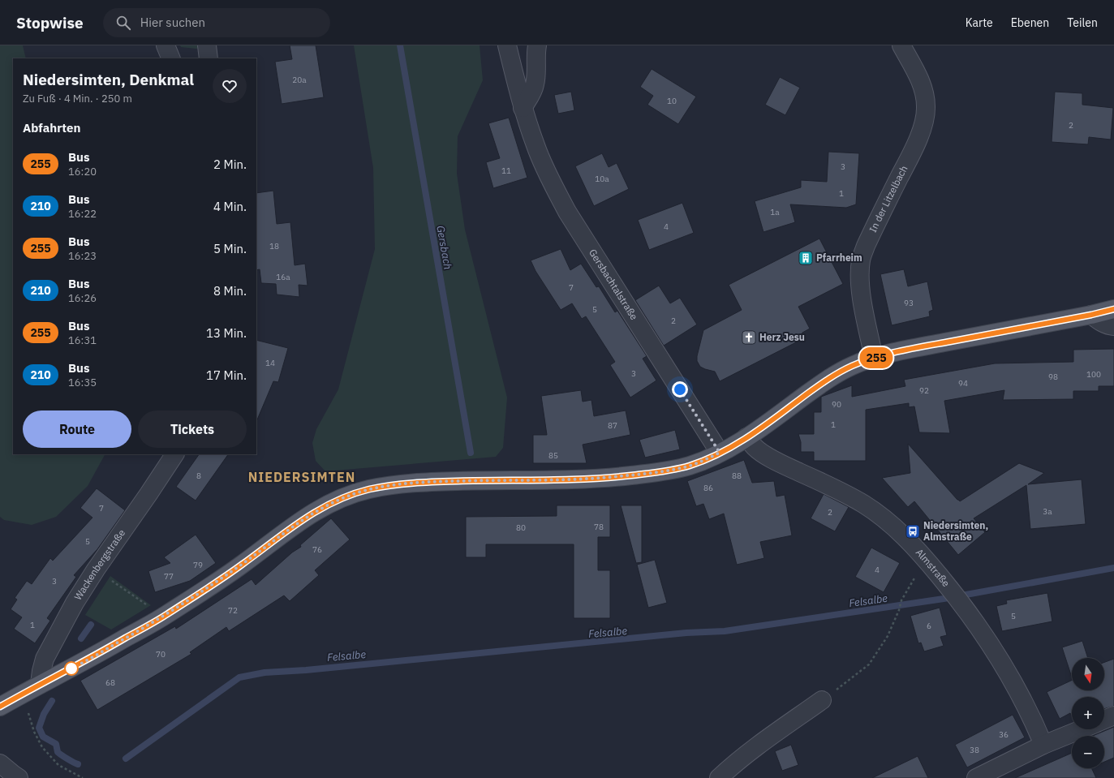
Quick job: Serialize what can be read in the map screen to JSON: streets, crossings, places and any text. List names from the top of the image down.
{
  "streets": {
    "street": [
      "In der Litzelbach",
      "Gersbachtalstraße",
      "Wackenbergstraße",
      "Almstraße"
    ]
  },
  "districts": ["NIEDERSIMTEN"],
  "water": ["Gersbach", "Felsalbe"],
  "places": {
    "building": ["Pfarrheim"],
    "church": ["Herz Jesu"],
    "bus stop": ["Niedersimten, Almstraße"]
  },
  "lines": ["bus line 255"],
  "house_numbers": [
    "20a",
    "10",
    "2",
    "3",
    "11",
    "10a",
    "1",
    "1a",
    "4",
    "18",
    "16a",
    "7",
    "93",
    "5",
    "2",
    "14",
    "3",
    "100",
    "98",
    "94",
    "92",
    "90",
    "1",
    "87",
    "85",
    "8",
    "88",
    "86",
    "7",
    "3a",
    "2",
    "78",
    "80",
    "5",
    "76",
    "79",
    "4",
    "77",
    "3",
    "72",
    "5",
    "1",
    "6",
    "70",
    "68",
    "36",
    "38"
  ],
  "north": "bottom",
  "page": {
    "header": "Stopwise",
    "search": "Hier suchen",
    "nav": ["Karte", "Ebenen", "Teilen"],
    "on_map": "255",
    "heading": [
      ["Niedersimten, Denkmal", "Zu Fuß · 4 Min. · 250 m"],
      "Abfahrten"
    ],
    "list": [
      {
        "mark": "255",
        "name": "Bus",
        "note": "16:20",
        "value": "2 Min."
      },
      {
        "mark": "210",
        "name": "Bus",
        "note": "16:22",
        "value": "4 Min."
      },
      {
        "mark": "255",
        "name": "Bus",
        "note": "16:23",
        "value": "5 Min."
      },
      {
        "mark": "210",
        "name": "Bus",
        "note": "16:26",
        "value": "8 Min."
      },
      {
        "mark": "255",
        "name": "Bus",
        "note": "16:31",
        "value": "13 Min."
      },
      {
        "mark": "210",
        "name": "Bus",
        "note": "16:35",
        "value": "17 Min."
      }
    ],
    "buttons": ["Route", "Tickets"],
    "map_buttons": ["+", "−"]
  }
}
